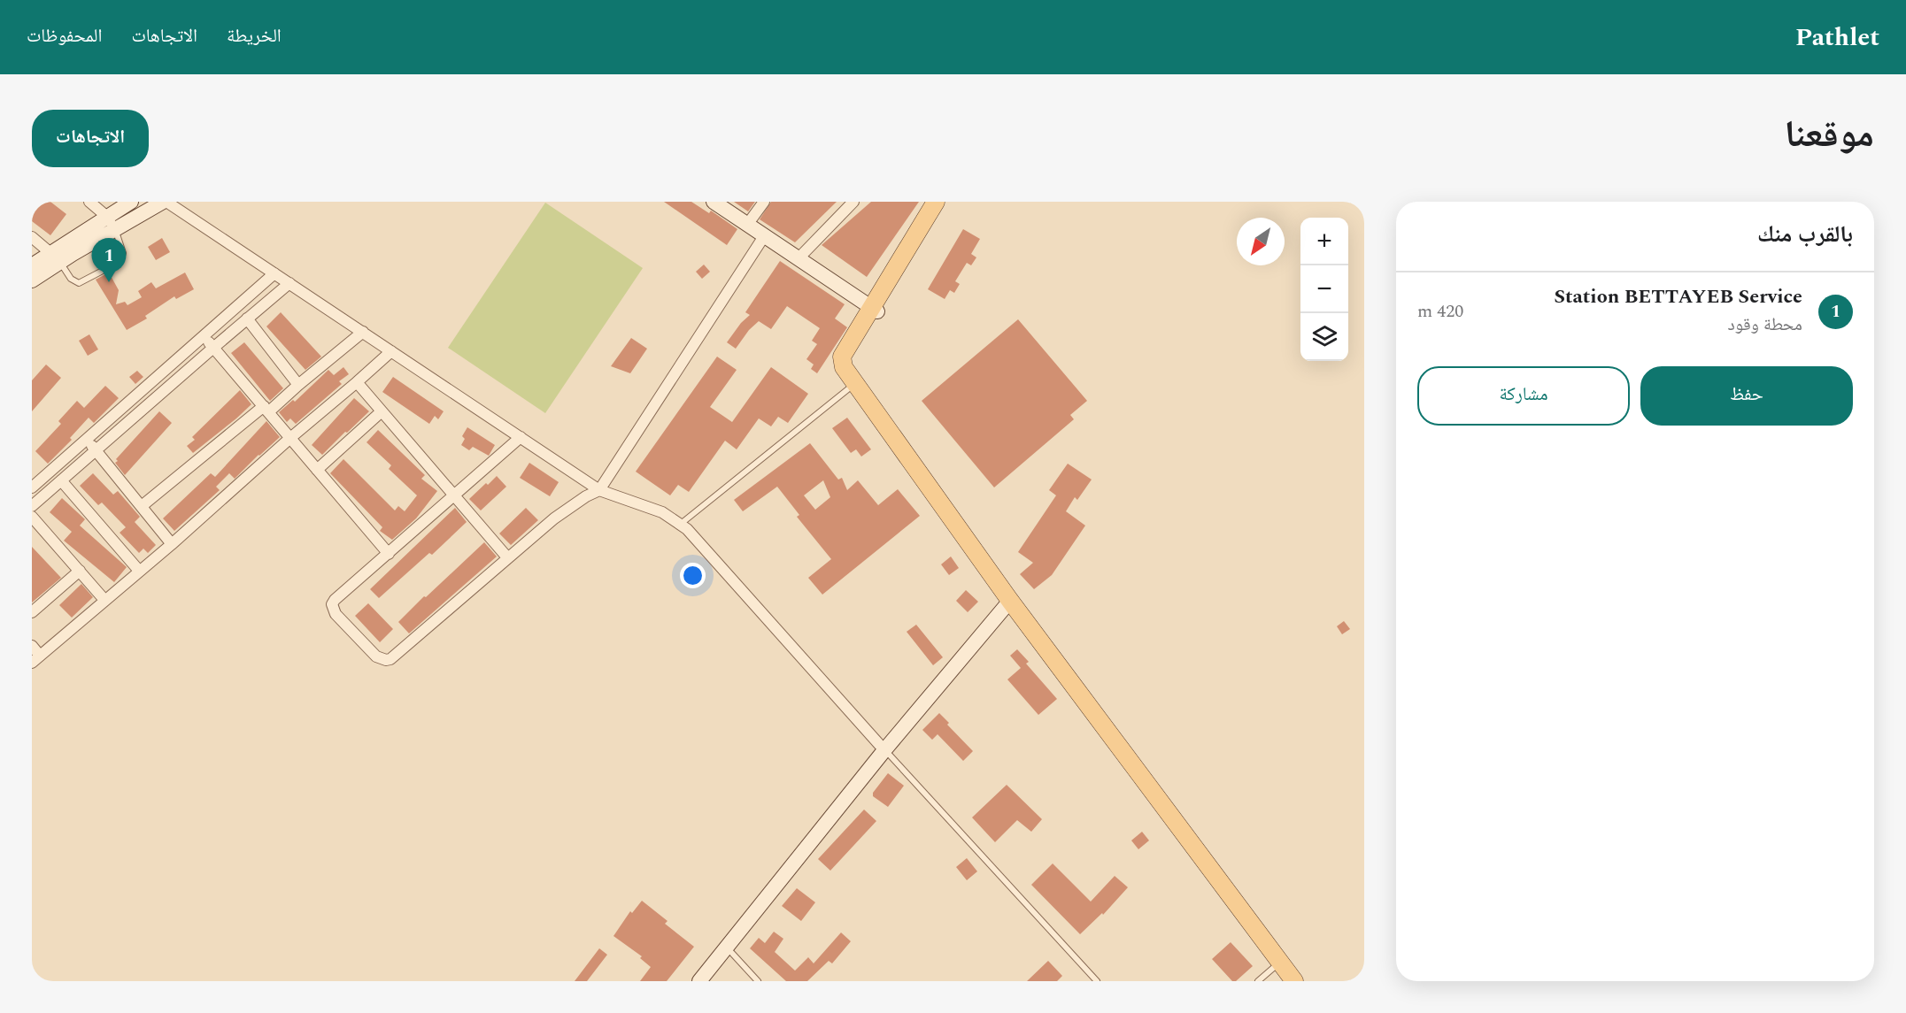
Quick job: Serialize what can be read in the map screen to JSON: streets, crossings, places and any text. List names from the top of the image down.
{
  "north": "bottom left",
  "page": {
    "header": "Pathlet",
    "nav": ["الخريطة", "الاتجاهات", "المحفوظات"],
    "title": "موقعنا",
    "buttons": [
      "الاتجاهات",
      ["حفظ", "مشاركة"]
    ],
    "heading": "بالقرب منك",
    "map_buttons": ["+", "−"],
    "pins": "1",
    "list": [
      {
        "mark": "1",
        "name": "Station BETTAYEB Service",
        "note": "محطة وقود",
        "value": "420 m"
      }
    ]
  }
}
